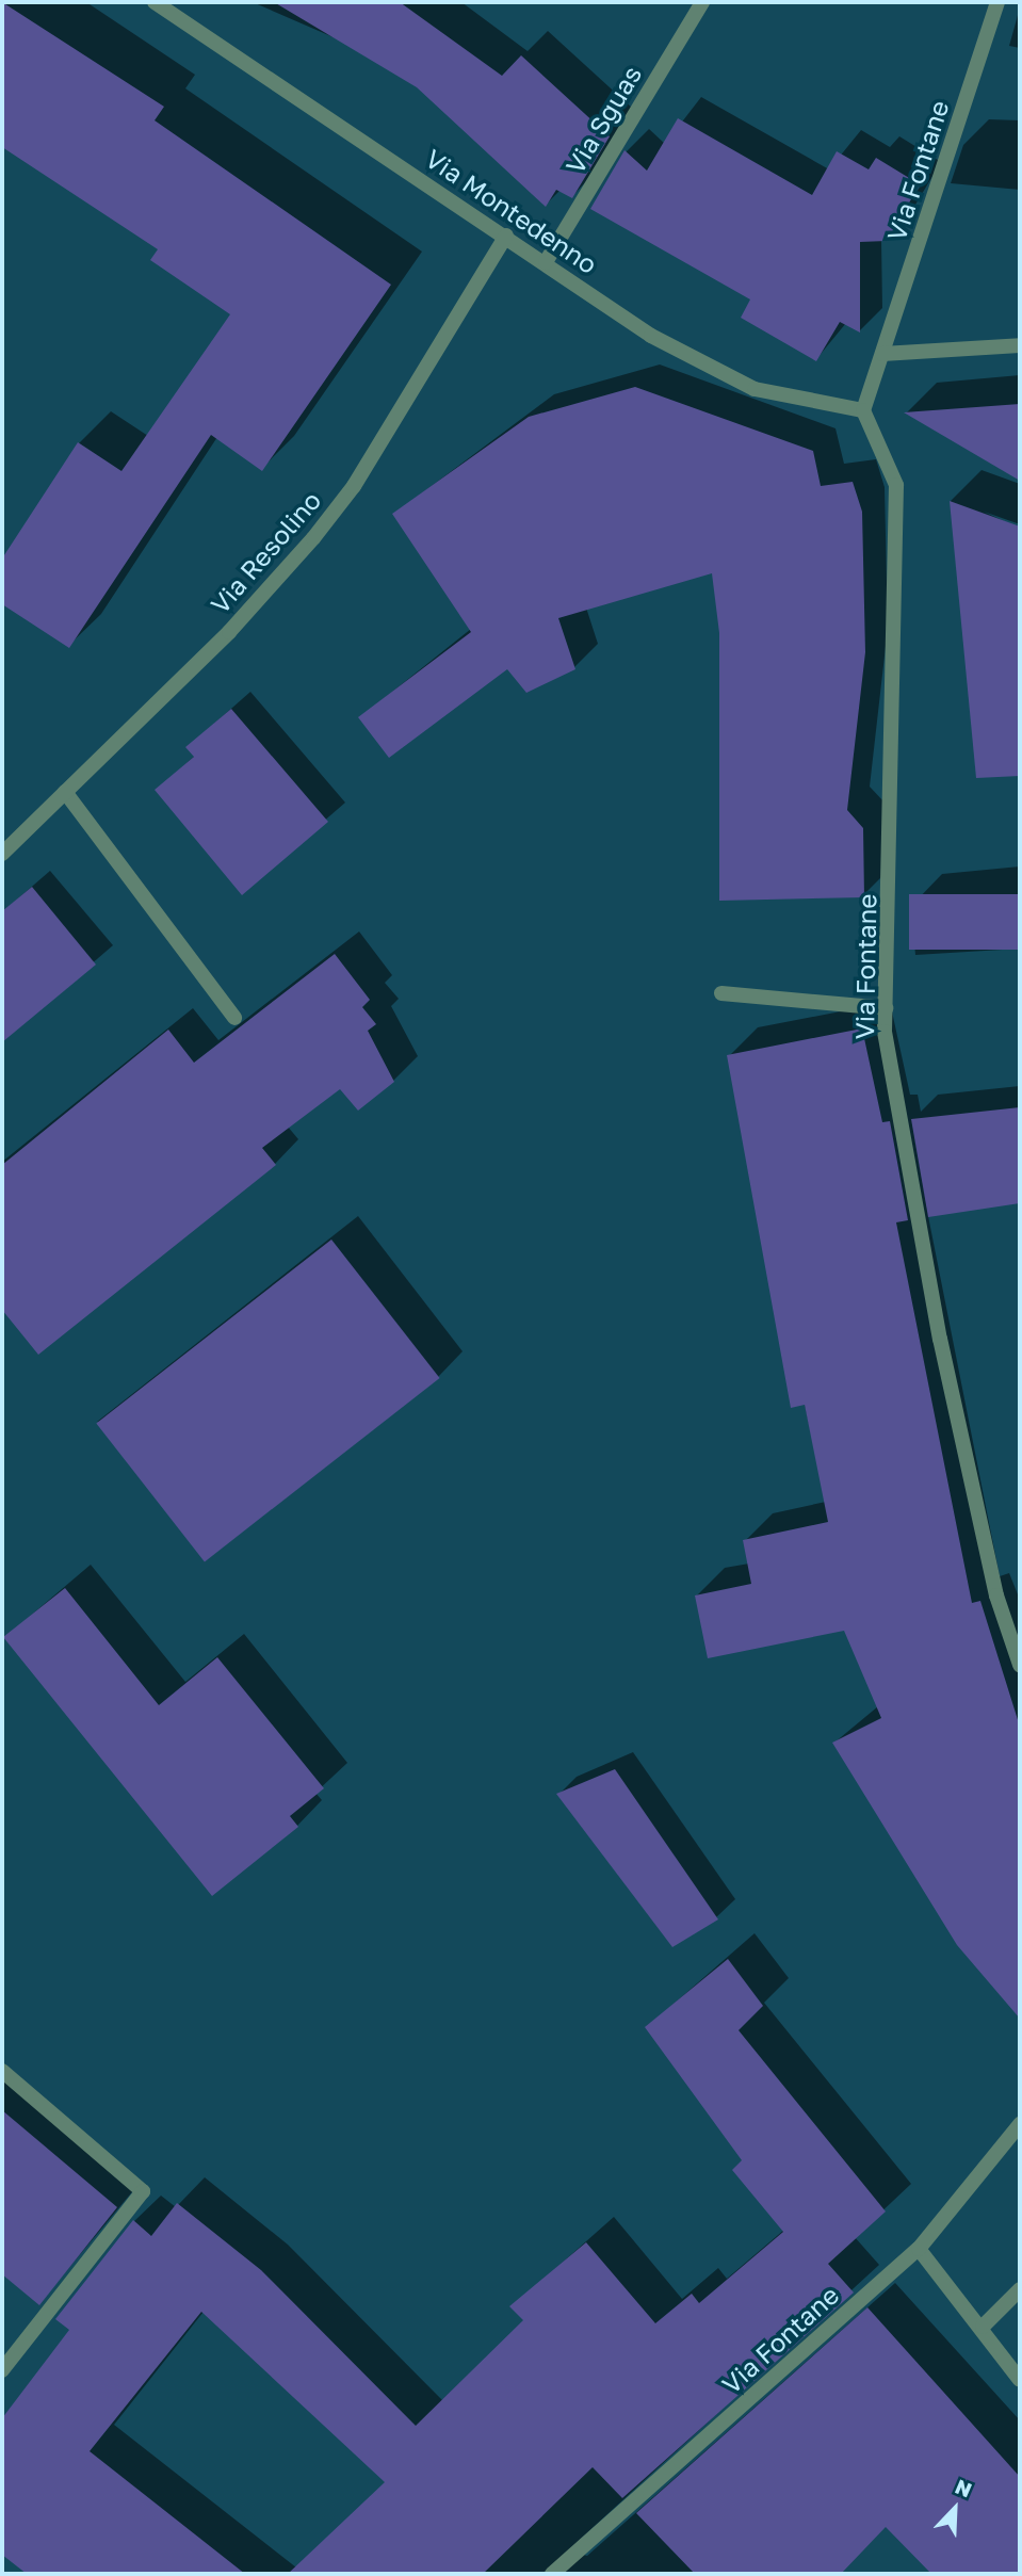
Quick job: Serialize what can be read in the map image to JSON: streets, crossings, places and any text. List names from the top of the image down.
{
  "streets": {
    "street": [
      "Via Sguas",
      "Via Fontane",
      "Via Montedenno",
      "Via Resolino"
    ]
  },
  "crossings": [
    ["Via Sguas", "Via Montedenno"],
    ["Via Fontane", "Via Montedenno"],
    ["Via Montedenno", "Via Resolino"]
  ],
  "north": "top right"
}
